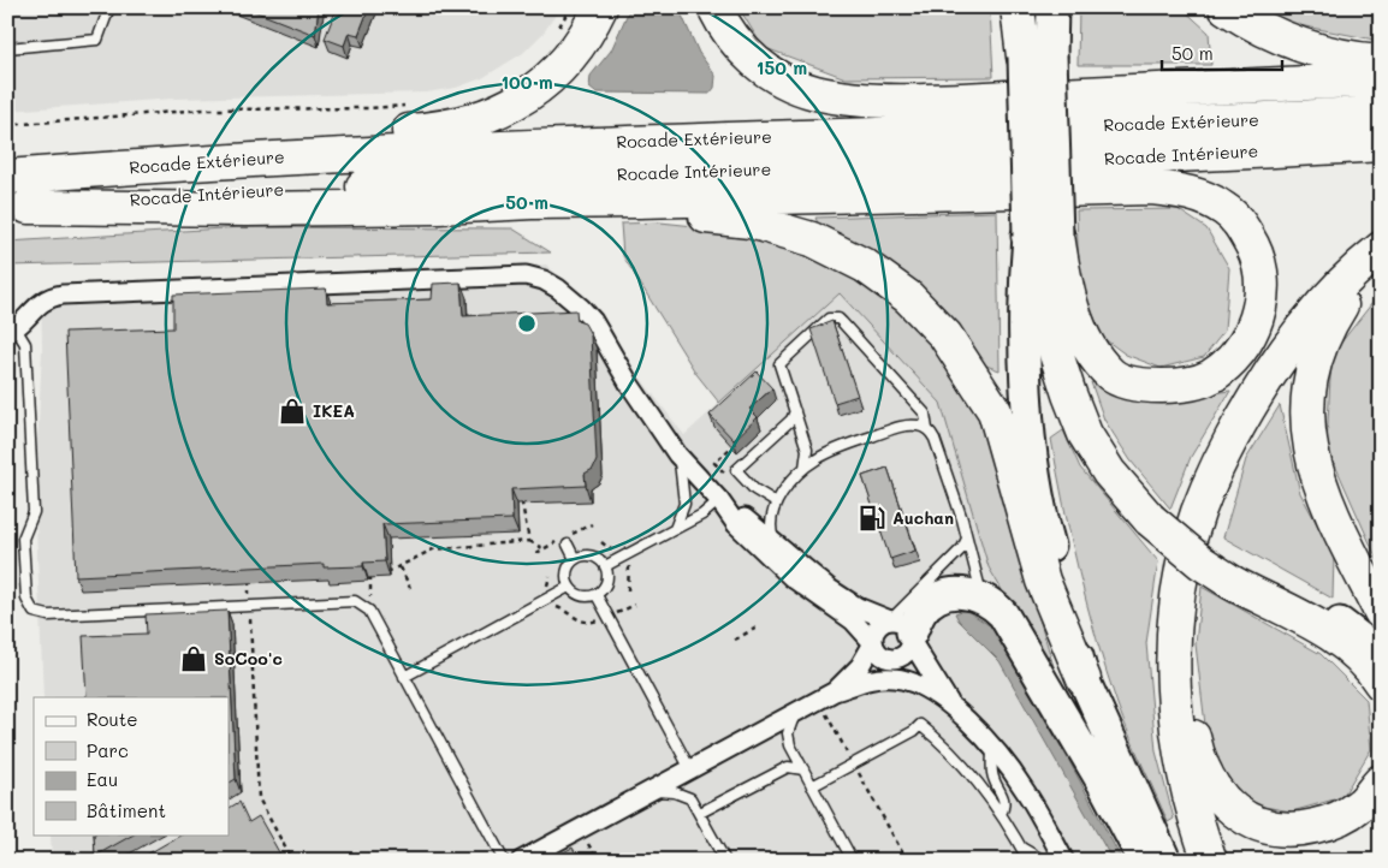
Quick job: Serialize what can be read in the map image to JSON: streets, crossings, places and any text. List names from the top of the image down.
{
  "streets": {
    "highway": ["Rocade Extérieure", "Rocade Intérieure"]
  },
  "places": {
    "shop": ["IKEA", "SoCoo'c"],
    "fuel station": ["Auchan"]
  },
  "legend": [
    "Route",
    "Parc",
    "Eau",
    "Bâtiment"
  ],
  "scale_bar": "50 m",
  "rings": ["150 m", "100 m", "50 m"]
}
